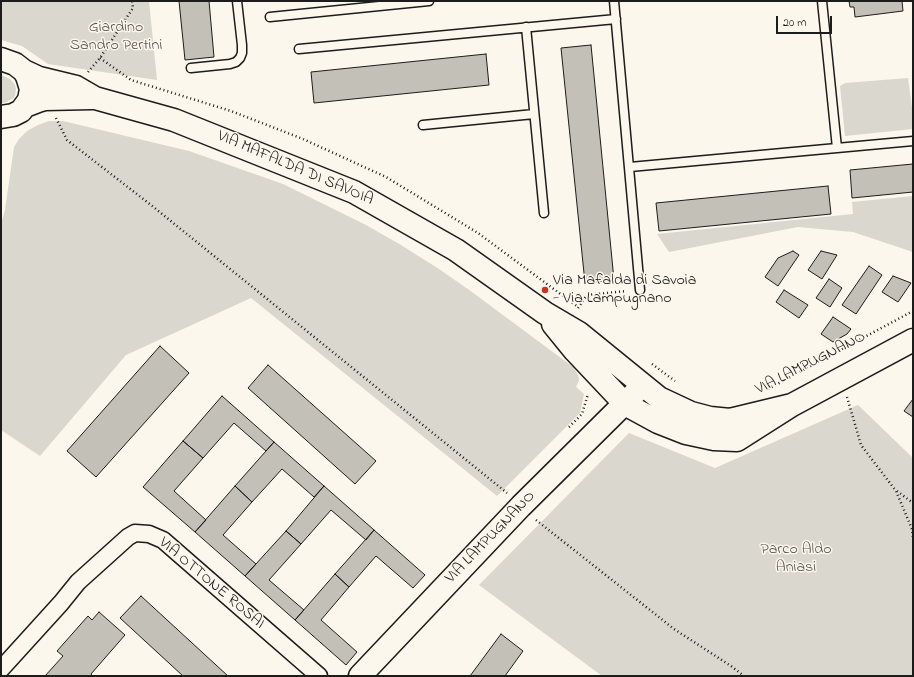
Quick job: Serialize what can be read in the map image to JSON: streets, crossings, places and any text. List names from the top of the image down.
{
  "streets": {
    "street": ["VIA MAFALDA DI SAVOIA", "VIA LAMPUGNANO", "VIA OTTONE ROSAI"]
  },
  "crossings": [
    ["VIA MAFALDA DI SAVOIA", "VIA LAMPUGNANO"]
  ],
  "parks": ["Giardino Sandro Pertini", "Parco Aldo Aniasi"],
  "places": ["Via Mafalda di Savoia - Via Lampugnano"],
  "scale_bar": "20 m"
}
